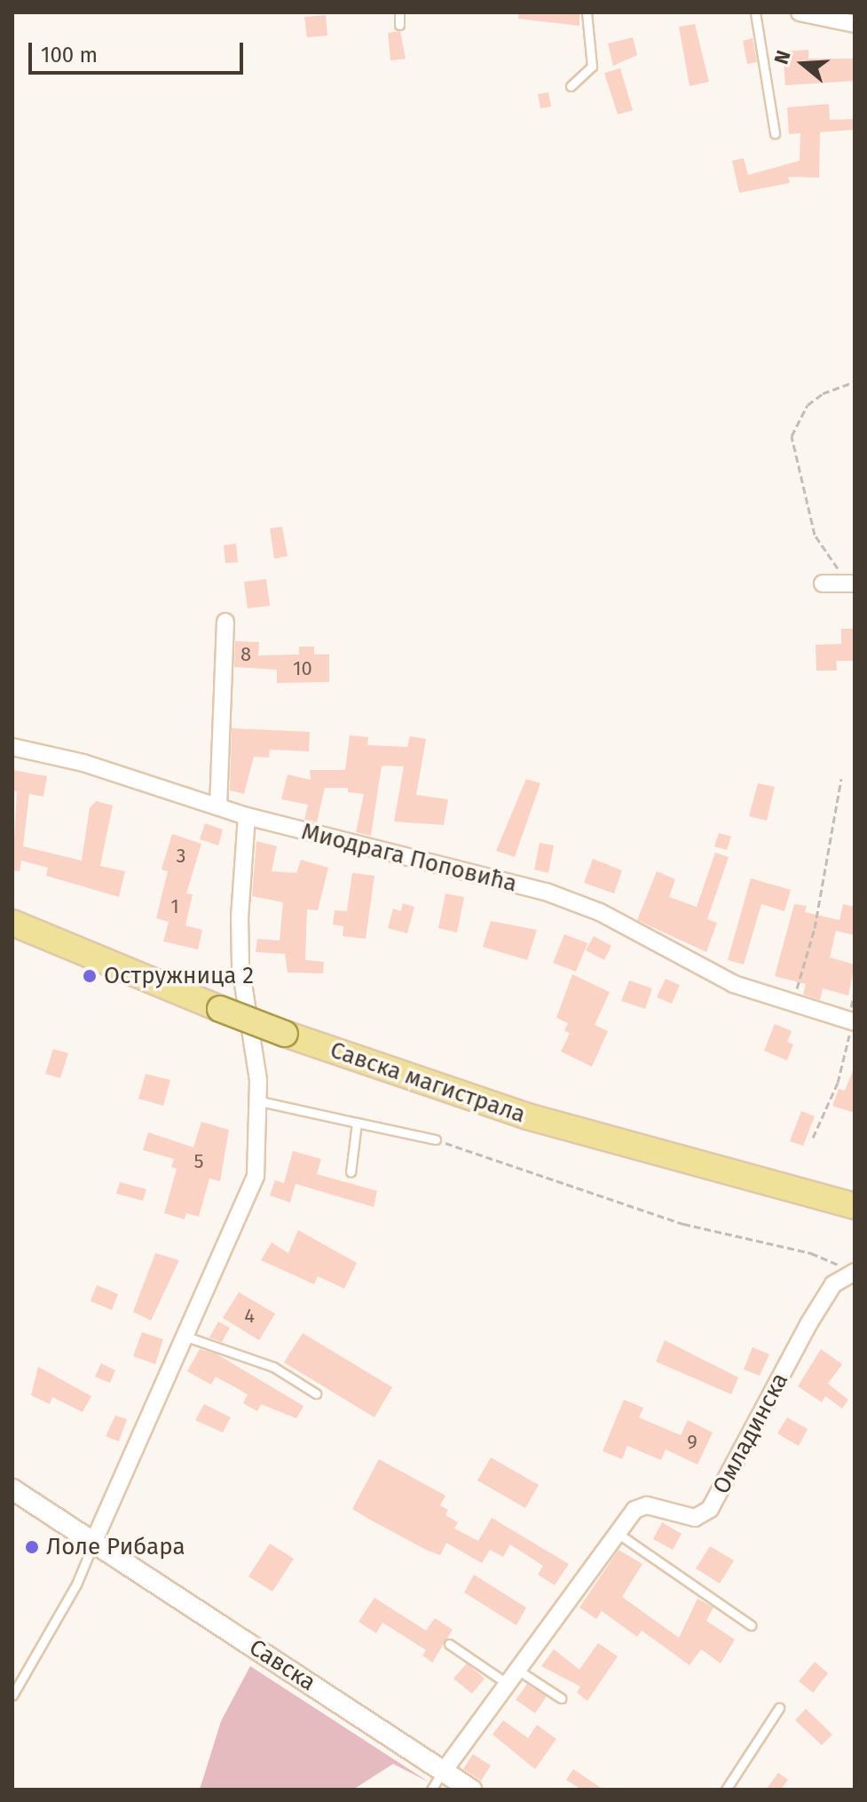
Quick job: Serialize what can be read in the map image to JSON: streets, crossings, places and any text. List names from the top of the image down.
{
  "streets": {
    "main road": ["Савска магистрала"],
    "street": ["Миодрага Поповића", "Омладинска", "Савска"]
  },
  "crossings": [
    ["Омладинска", "Савска"]
  ],
  "places": ["Остружница 2", "Лоле Рибара"],
  "house_numbers": [
    "8",
    "10",
    "3",
    "1",
    "5",
    "4",
    "9"
  ],
  "scale_bar": "100 m",
  "north": "left"
}
